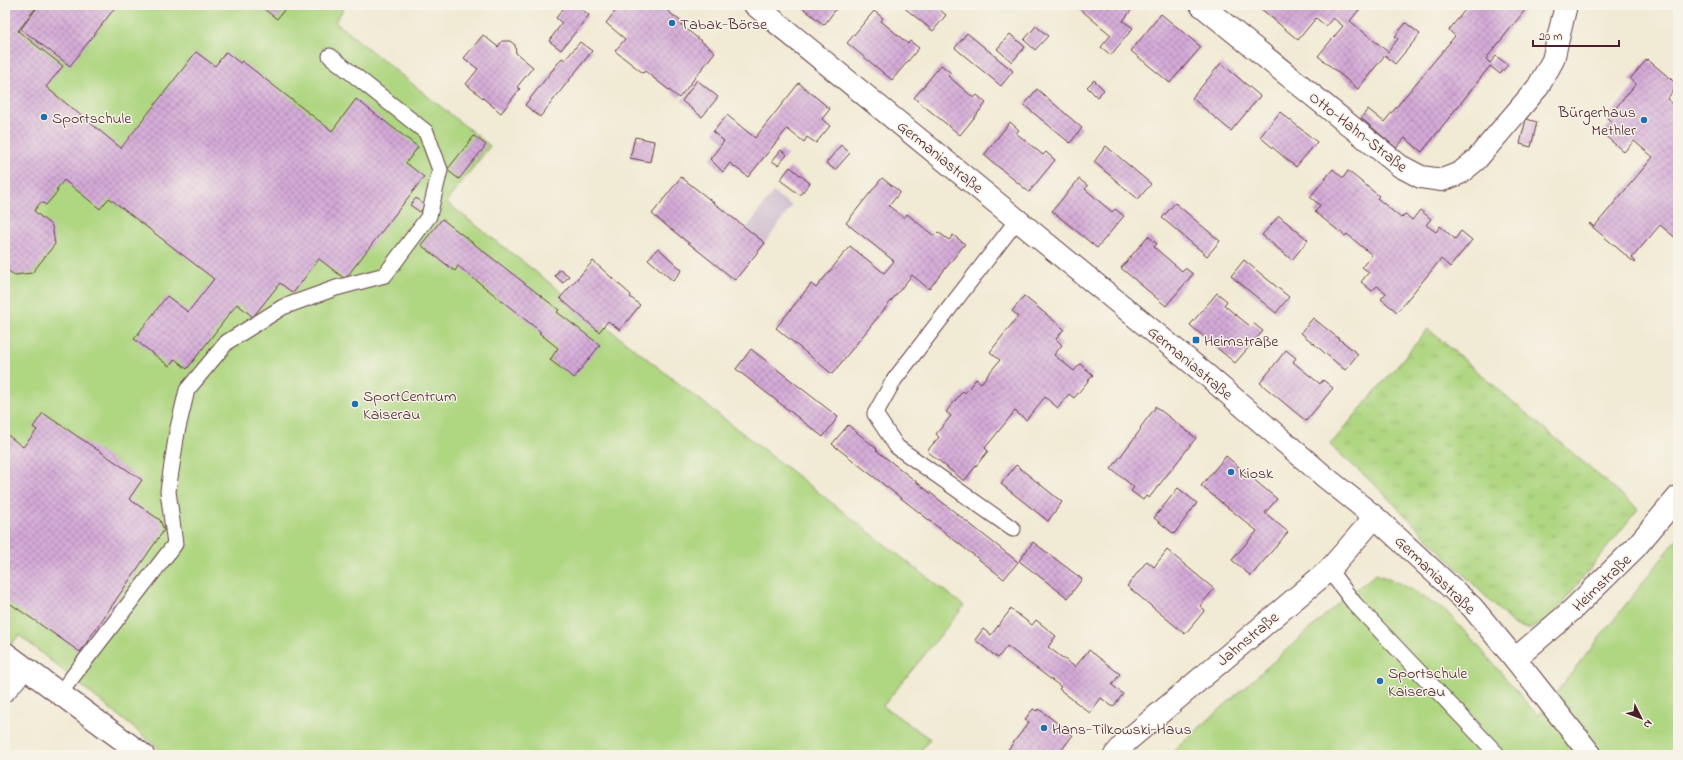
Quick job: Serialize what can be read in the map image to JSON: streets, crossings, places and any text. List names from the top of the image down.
{
  "streets": {
    "street": [
      "Otto-Hahn-Straße",
      "Germaniastraße",
      "Heimstraße",
      "Jahnstraße"
    ]
  },
  "crossings": [
    ["Germaniastraße", "Heimstraße"],
    ["Germaniastraße", "Jahnstraße"]
  ],
  "places": {
    "other": [
      "Tabak-Börse",
      "Sportschule",
      "Bürgerhaus Methler",
      "SportCentrum Kaiserau",
      "Kiosk",
      "Sportschule Kaiserau",
      "Hans-Tilkowski-Haus"
    ],
    "transit": ["Heimstraße"]
  },
  "scale_bar": "20 m",
  "north": "bottom right"
}
